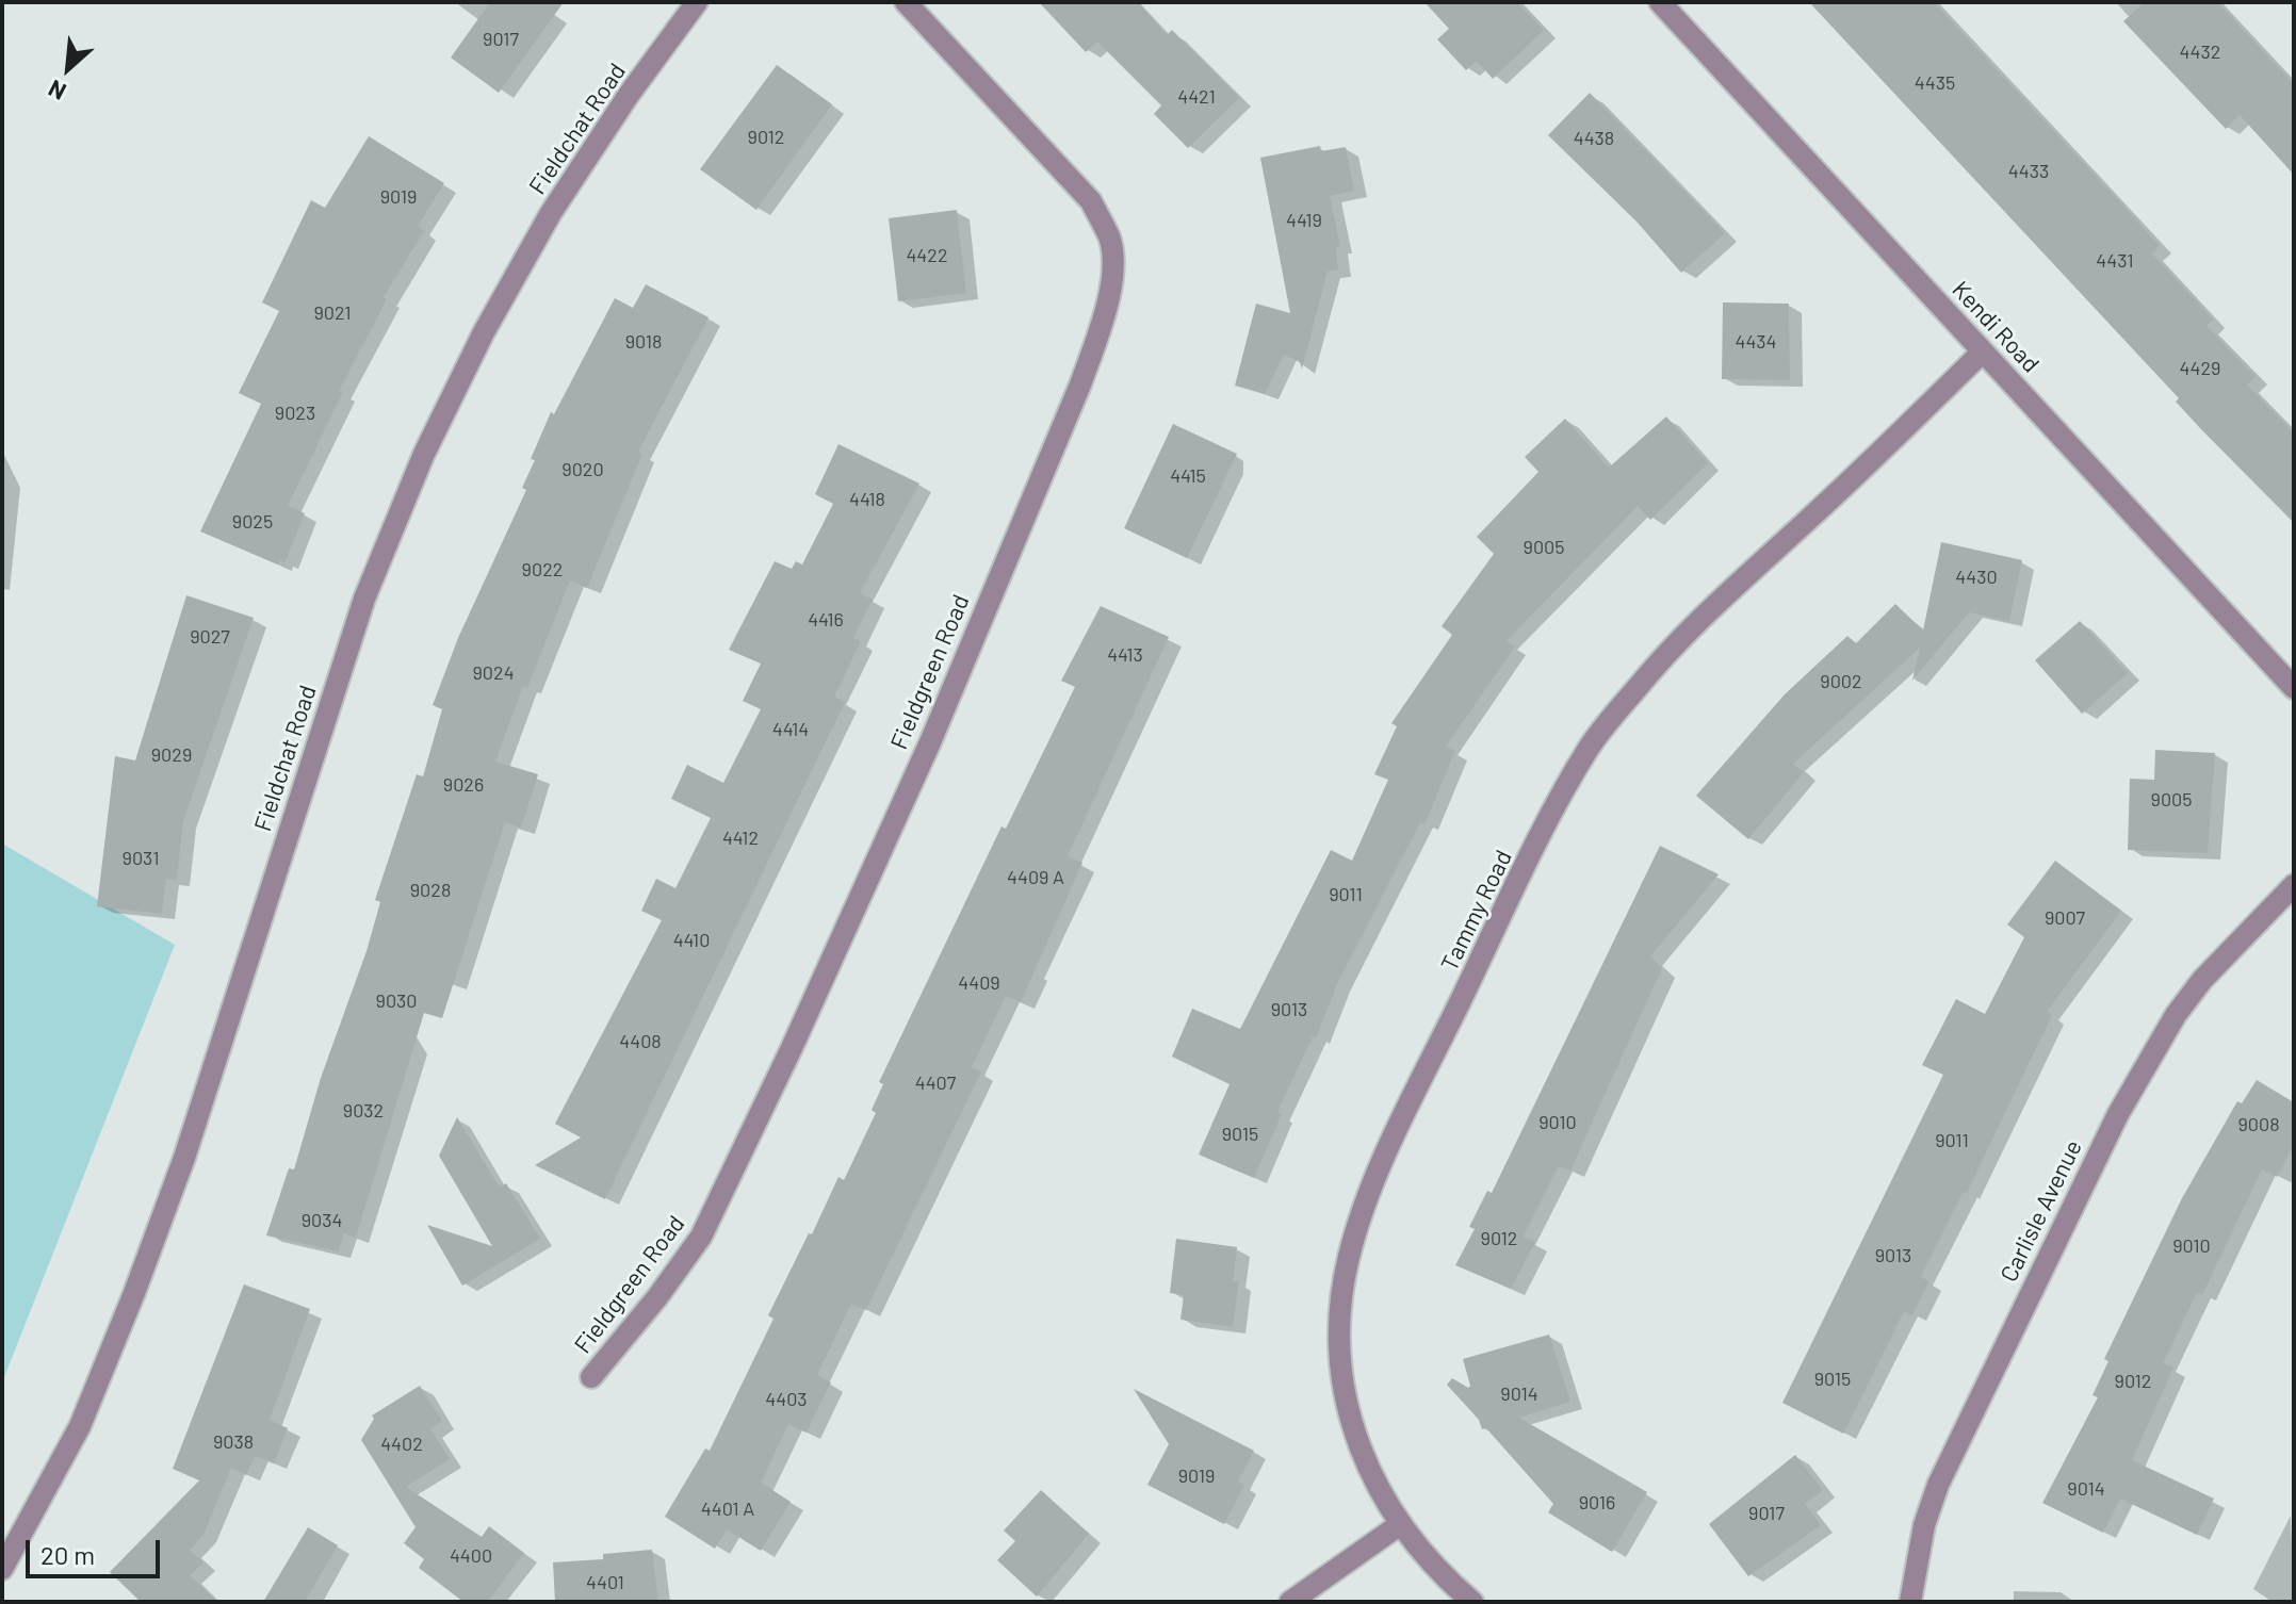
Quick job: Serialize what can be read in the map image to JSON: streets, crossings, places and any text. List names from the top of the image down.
{
  "streets": {
    "street": [
      "Fieldchat Road",
      "Kendi Road",
      "Fieldgreen Road",
      "Tammy Road",
      "Carlisle Avenue"
    ]
  },
  "crossings": [
    ["Kendi Road", "Tammy Road"]
  ],
  "house_numbers": [
    "9017",
    "4432",
    "4435",
    "4421",
    "9012",
    "4438",
    "4433",
    "9019",
    "4419",
    "4422",
    "4431",
    "9021",
    "9018",
    "4434",
    "4429",
    "9023",
    "9020",
    "4415",
    "4418",
    "9025",
    "9005",
    "9022",
    "4430",
    "4416",
    "9027",
    "4413",
    "9024",
    "9002",
    "4414",
    "9029",
    "9026",
    "9005",
    "4412",
    "9031",
    "4409 A",
    "9028",
    "9011",
    "9007",
    "4410",
    "4409",
    "9030",
    "9013",
    "4408",
    "4407",
    "9032",
    "9010",
    "9008",
    "9015",
    "9011",
    "9034",
    "9012",
    "9010",
    "9013",
    "9015",
    "9012",
    "9014",
    "4403",
    "9038",
    "4402",
    "9019",
    "9014",
    "9016",
    "4401 A",
    "9017",
    "4400",
    "4401"
  ],
  "scale_bar": "20 m",
  "north": "bottom left"
}
